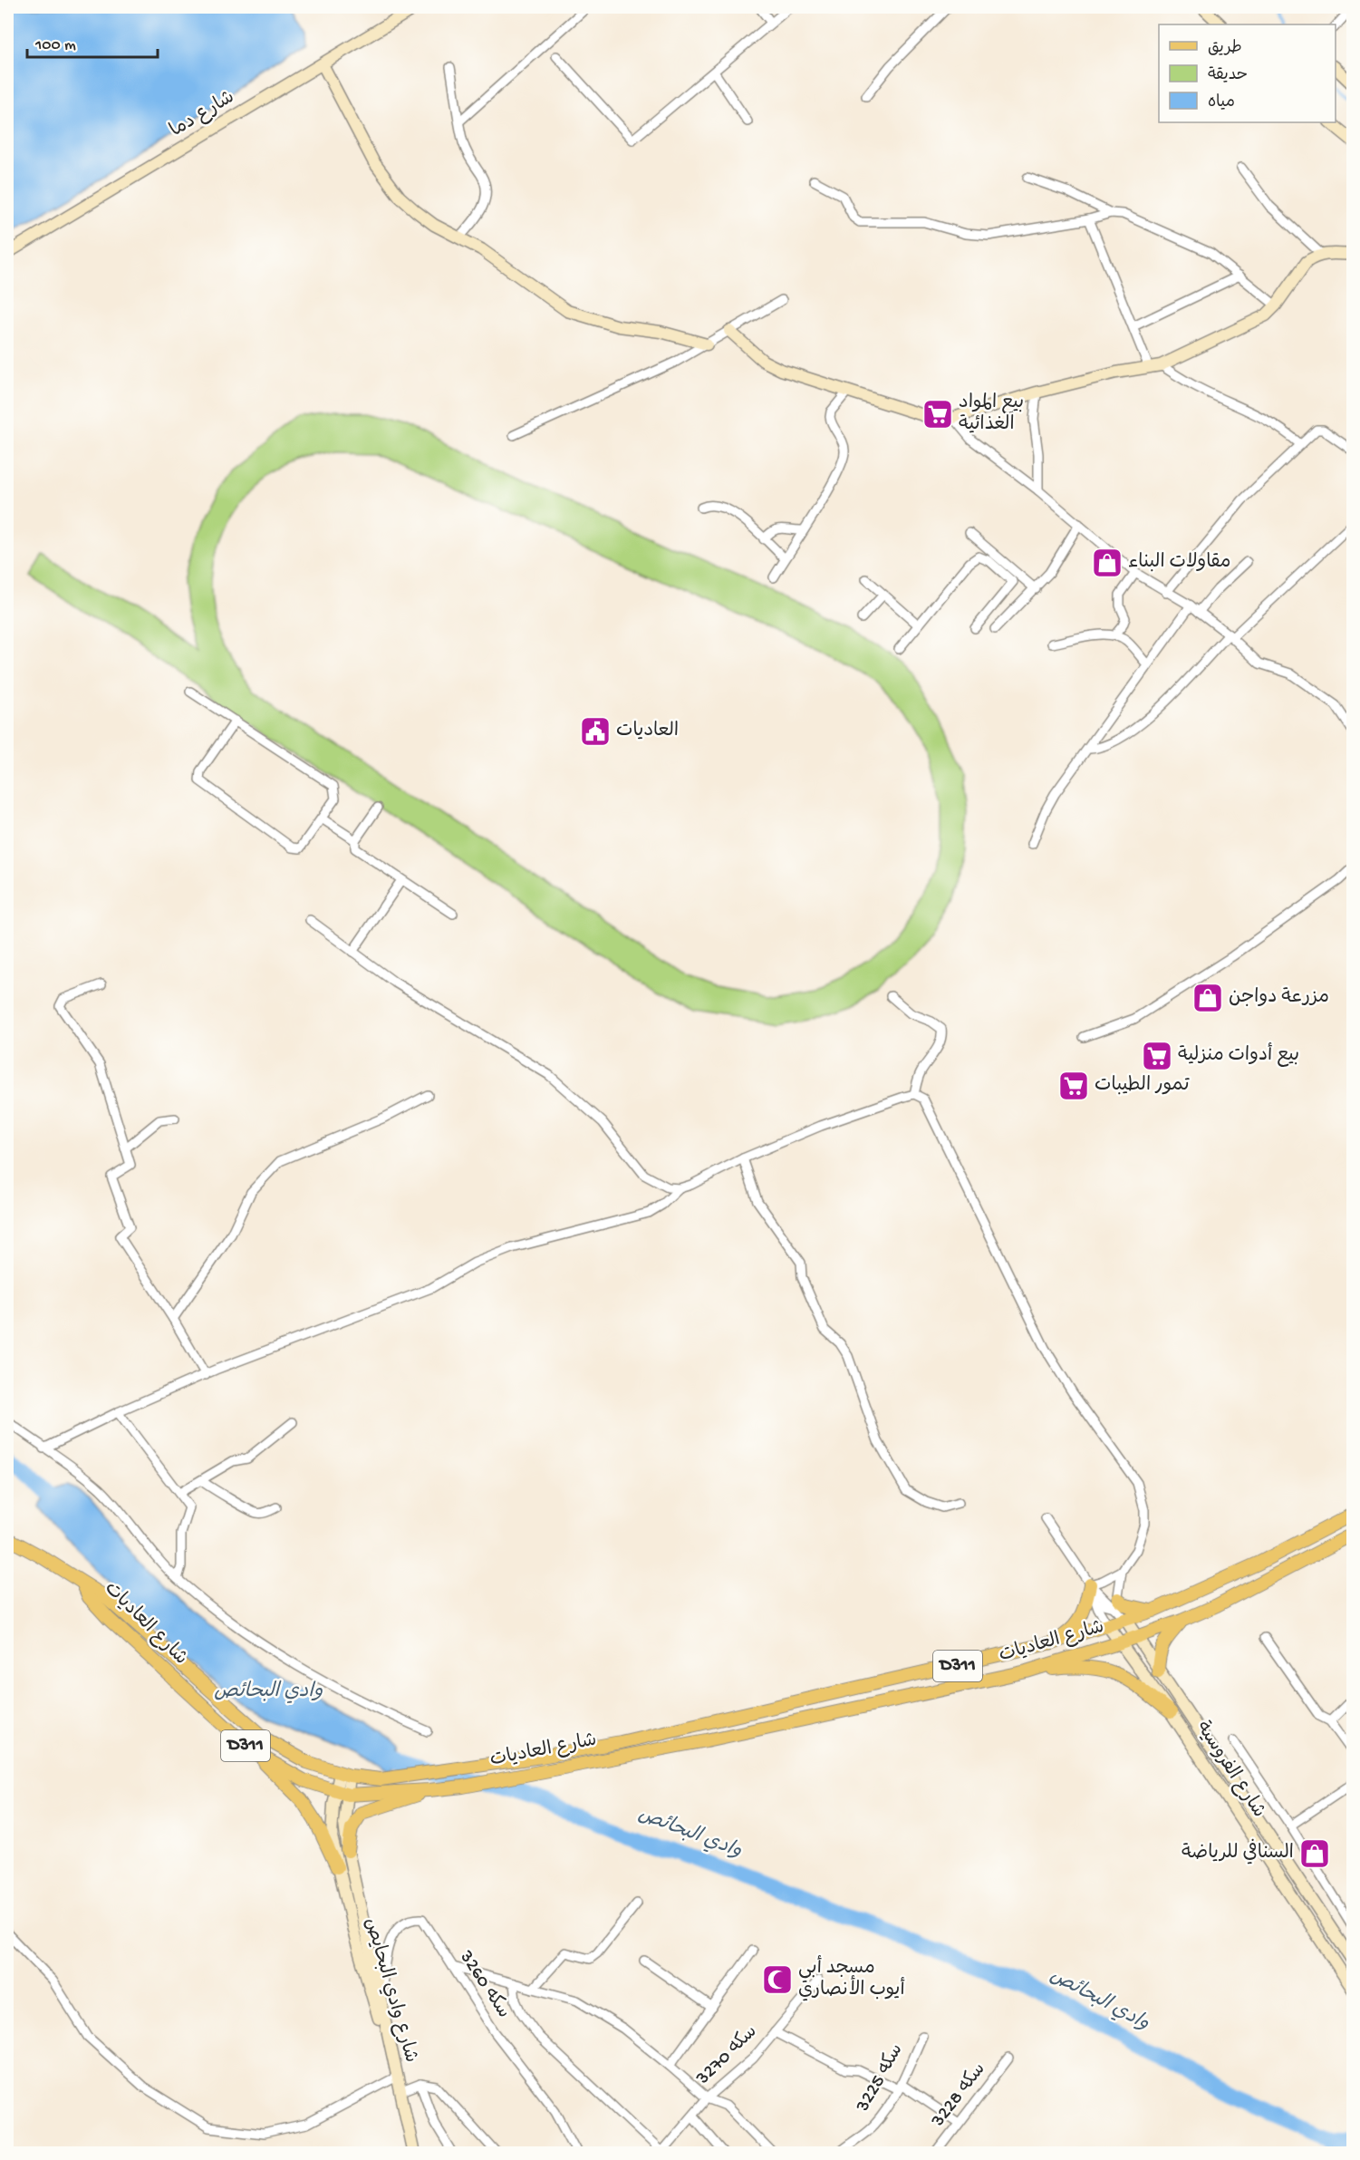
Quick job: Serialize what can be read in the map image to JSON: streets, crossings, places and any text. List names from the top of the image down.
{
  "streets": {
    "main road": ["شارع العاديات", "D311"],
    "street": [
      "شارع دما",
      "شارع الفروسية",
      "سكه 3260",
      "شارع وادي البحايص",
      "سكه 3270",
      "سكه 3225",
      "سكه 3228"
    ]
  },
  "crossings": [
    ["شارع العاديات", "D311"],
    ["شارع العاديات", "شارع الفروسية"],
    ["شارع العاديات", "شارع وادي البحايص"],
    ["سكه 3260", "شارع وادي البحايص"]
  ],
  "water": ["وادي البحائص"],
  "places": {
    "supermarket": ["بيع المواد الغذائية", "بيع أدوات منزلية", "تمور الطيبات"],
    "shop": ["مقاولات البناء", "مزرعة دواجن", "السنافي للرياضة"],
    "public building": ["العاديات"],
    "mosque": ["مسجد أبي أيوب الأنصاري"]
  },
  "legend": ["طريق", "حديقة", "مياه"],
  "scale_bar": "100 m"
}
